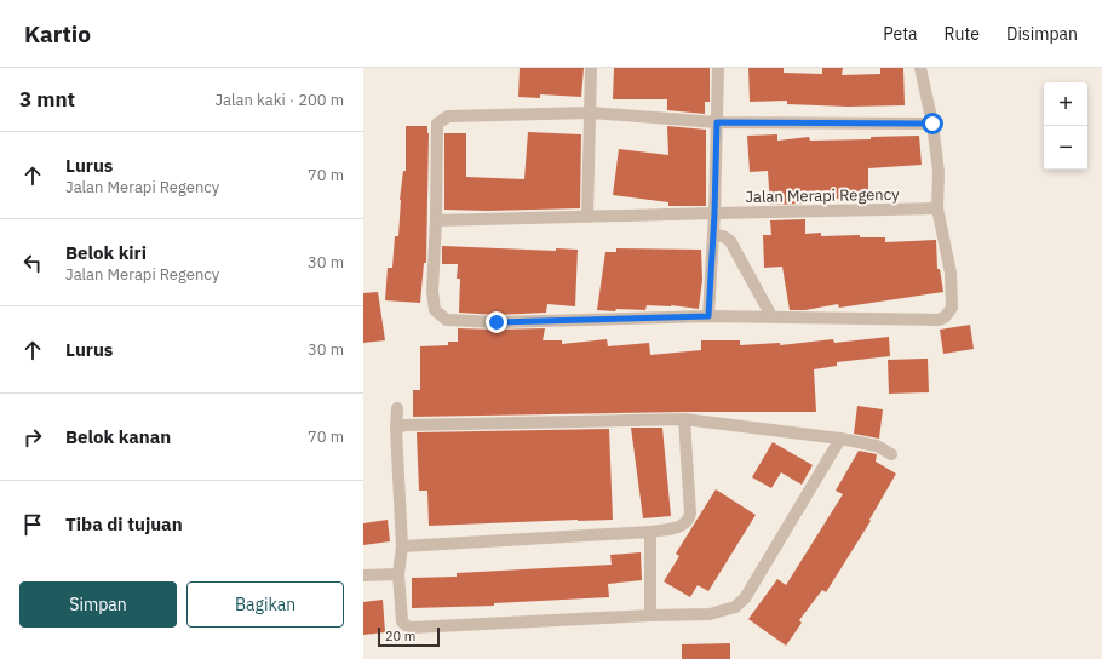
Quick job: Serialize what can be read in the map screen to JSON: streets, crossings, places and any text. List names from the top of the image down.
{
  "streets": {
    "street": ["Jalan Merapi Regency"]
  },
  "scale_bar": "20 m",
  "page": {
    "header": "Kartio",
    "nav": ["Peta", "Rute", "Disimpan"],
    "heading": ["3 mnt", "Jalan kaki · 200 m"],
    "map_buttons": ["+", "−"],
    "list": [
      ["Lurus", "Jalan Merapi Regency", "70 m"],
      ["Belok kiri", "Jalan Merapi Regency", "30 m"],
      ["Lurus", "30 m"],
      ["Belok kanan", "70 m"],
      "Tiba di tujuan"
    ],
    "buttons": ["Simpan", "Bagikan"],
    "scale": "20 m"
  }
}
